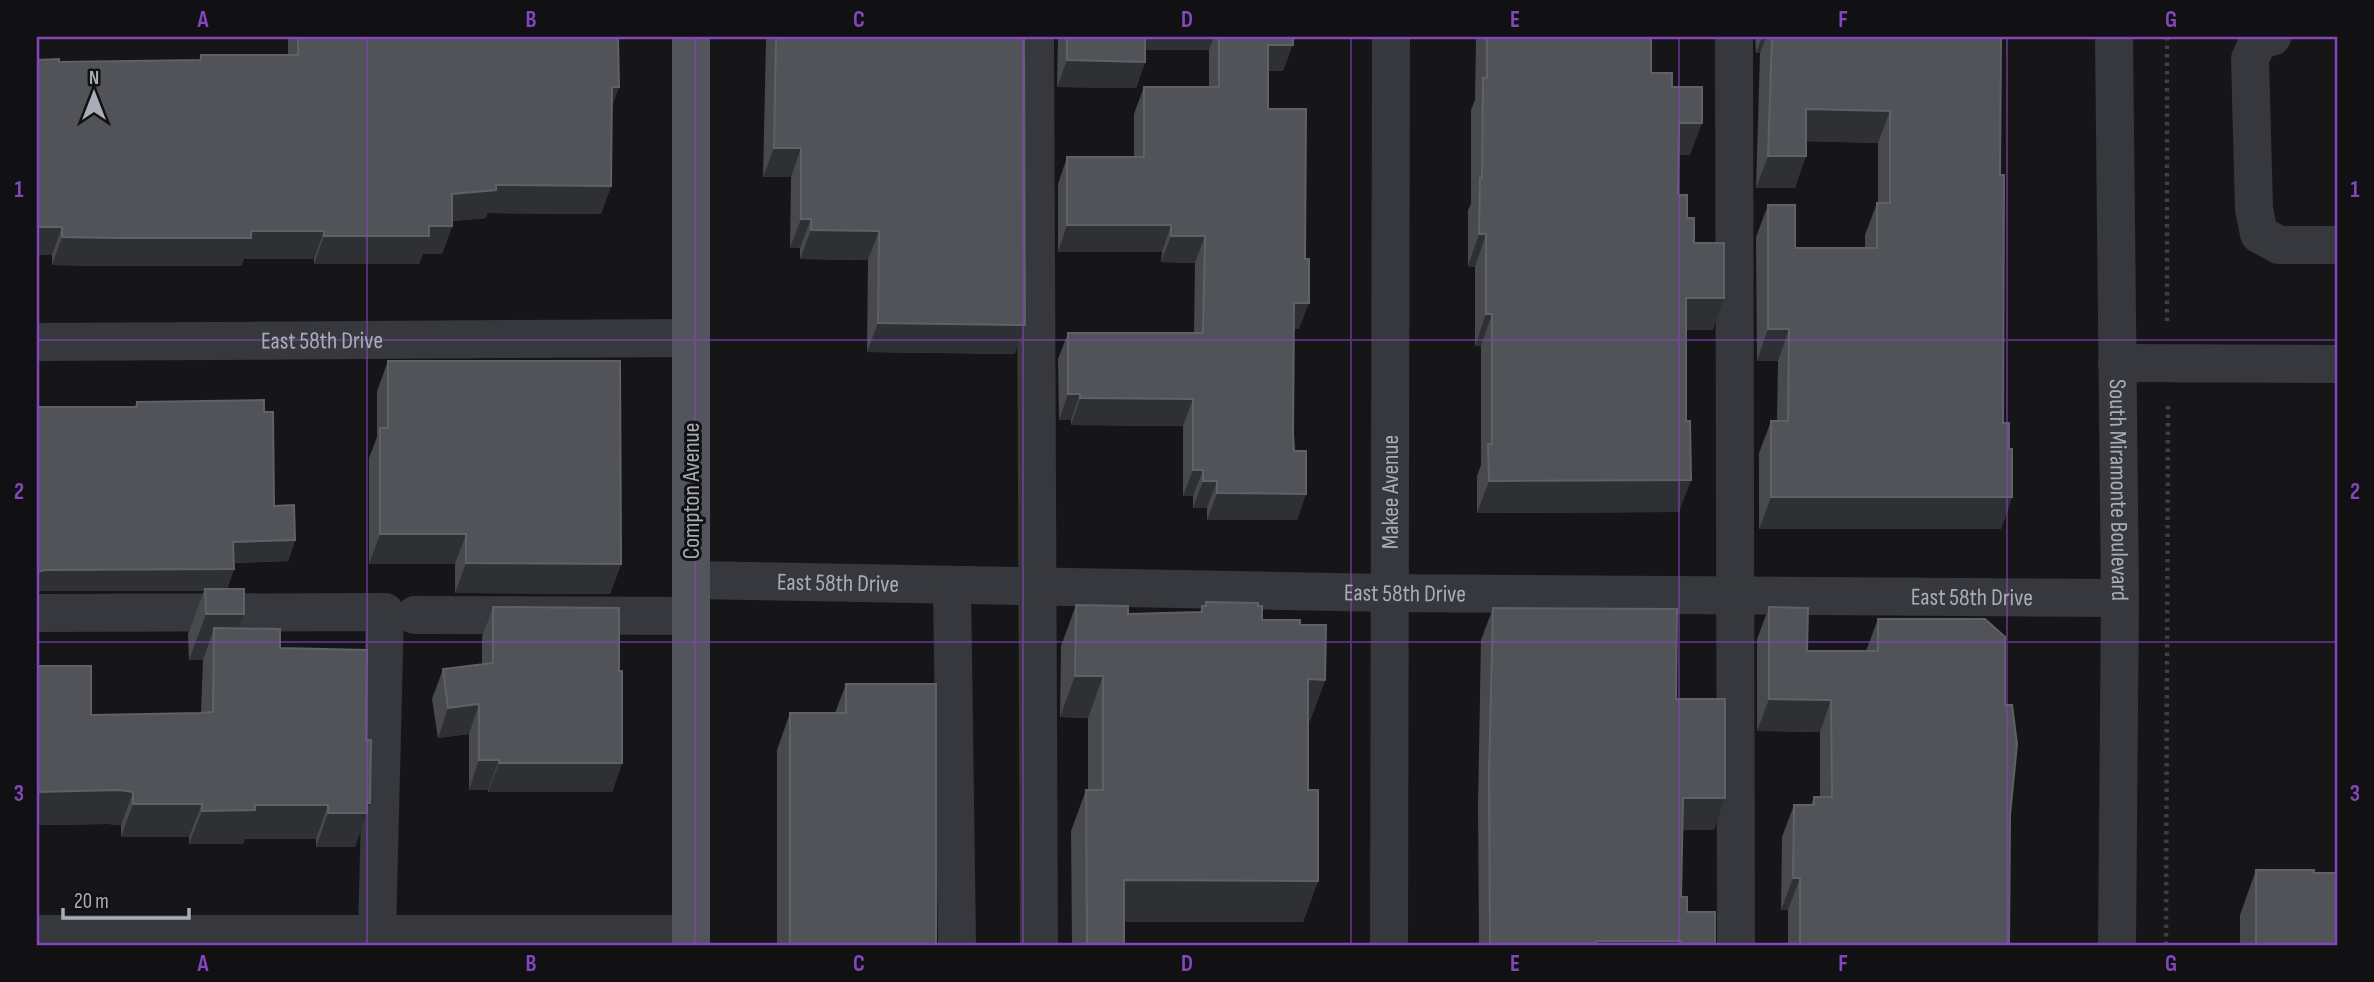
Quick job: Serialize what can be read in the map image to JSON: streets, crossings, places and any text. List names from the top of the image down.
{
  "streets": {
    "main road": ["Compton Avenue"],
    "street": ["East 58th Drive", "Makee Avenue", "South Miramonte Boulevard"]
  },
  "crossings": [
    ["East 58th Drive", "Compton Avenue"],
    ["East 58th Drive", "Makee Avenue"],
    ["East 58th Drive", "South Miramonte Boulevard"]
  ],
  "scale_bar": "20 m",
  "north": "top",
  "grid": {
    "columns": [
      "A",
      "B",
      "C",
      "D",
      "E",
      "F",
      "G"
    ],
    "rows": ["1", "2", "3"]
  }
}
